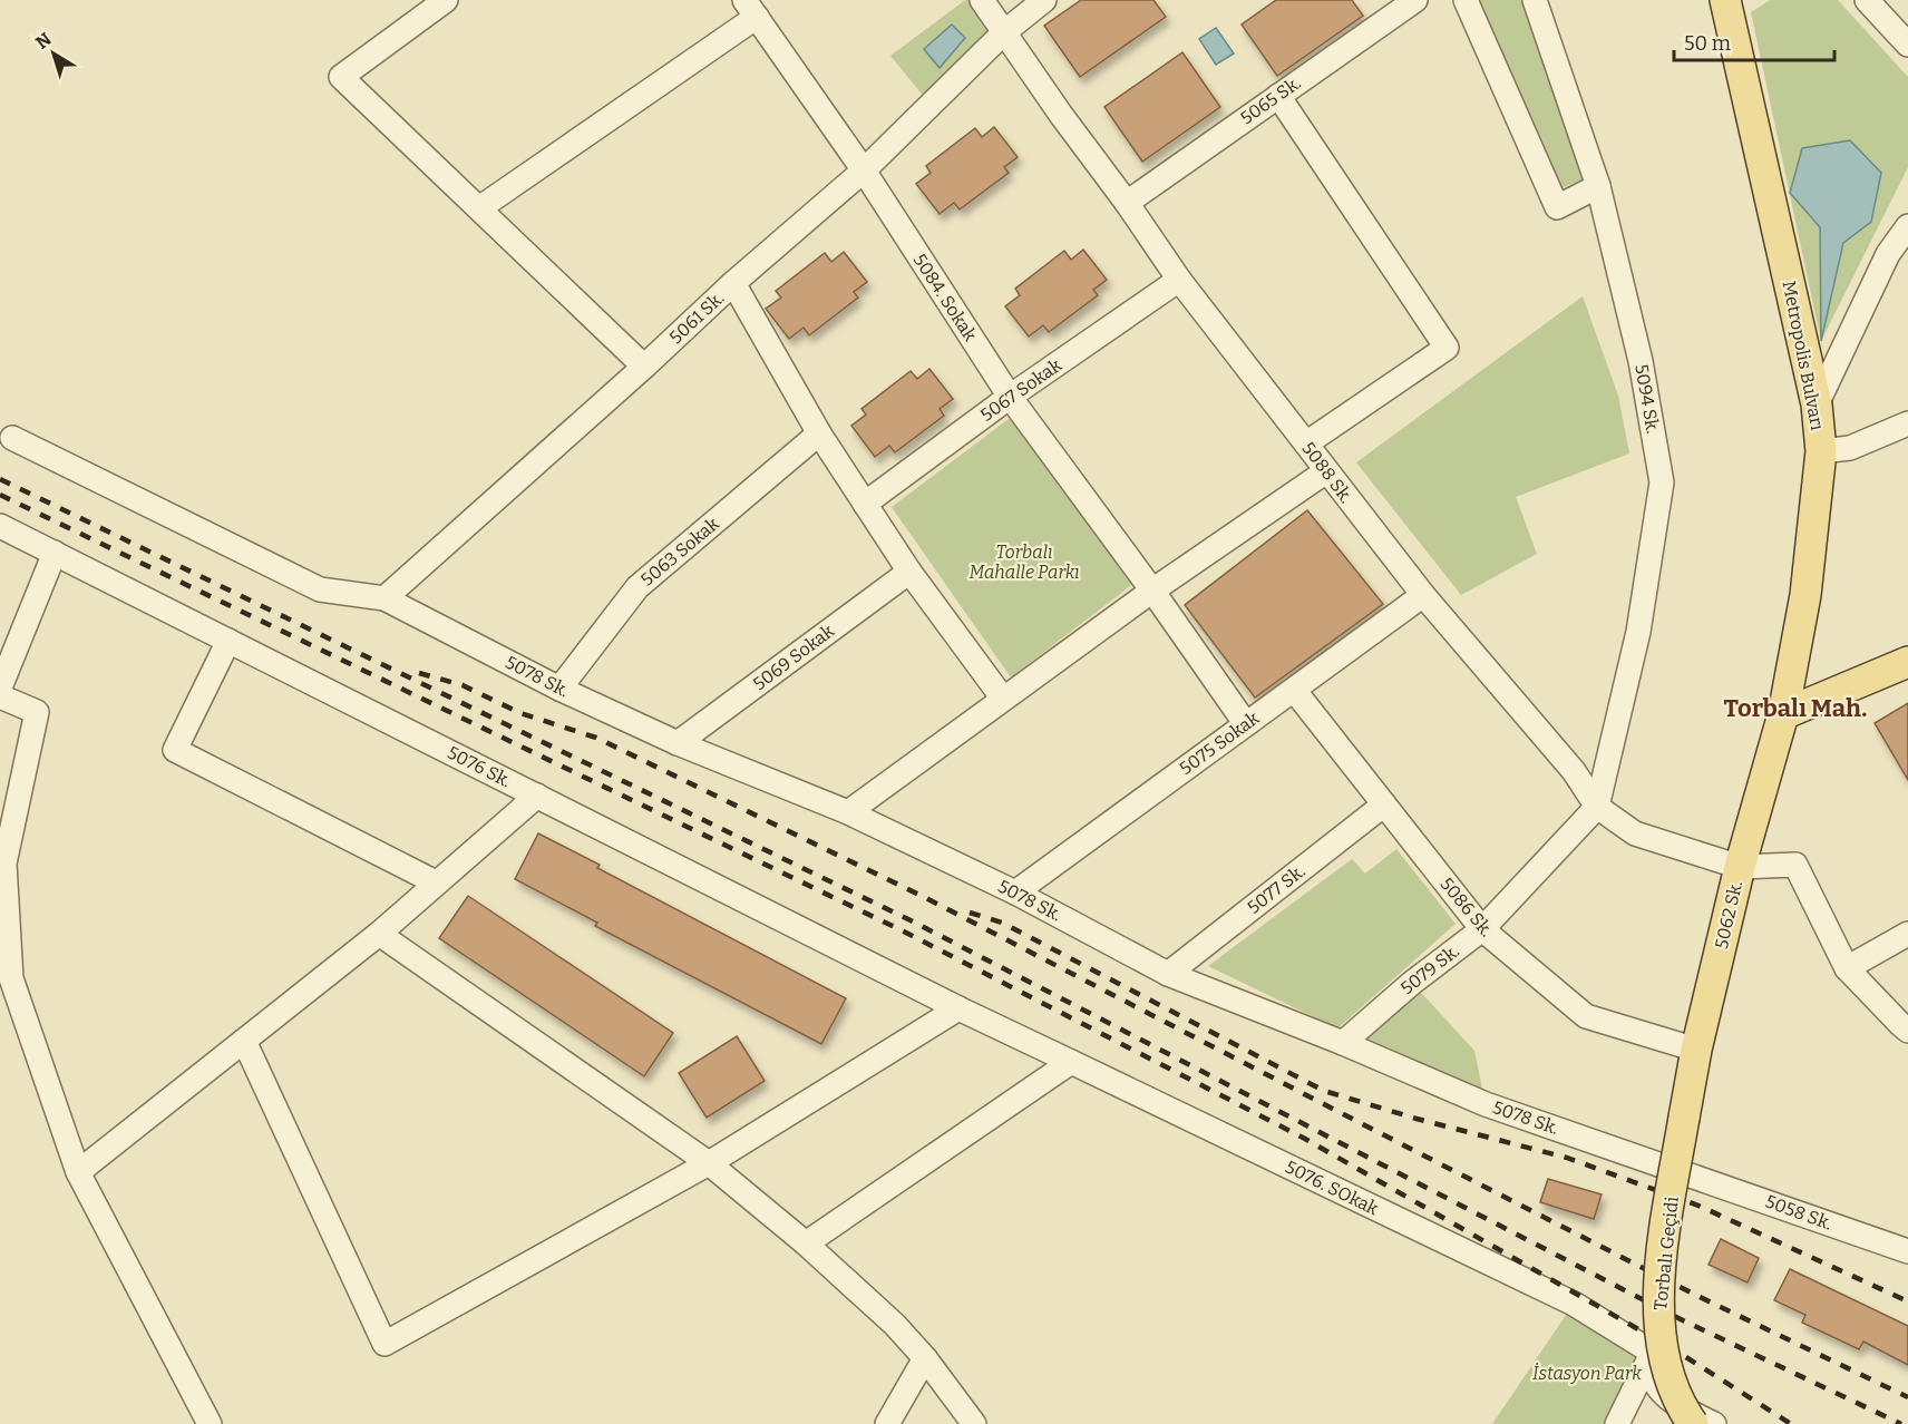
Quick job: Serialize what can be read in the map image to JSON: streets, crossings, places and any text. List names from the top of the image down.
{
  "streets": {
    "main road": ["Metropolis Bulvarı", "5062 Sk.", "Torbalı Geçidi"],
    "street": [
      "5065 Sk.",
      "5084. Sokak",
      "5061 Sk.",
      "5067 Sokak",
      "5094 Sk.",
      "5088 Sk.",
      "5063 Sokak",
      "5069 Sokak",
      "5078 Sk.",
      "5075 Sokak",
      "5076 Sk.",
      "5077 Sk.",
      "5086 Sk.",
      "5079 Sk.",
      "5076. SOkak",
      "5058 Sk."
    ]
  },
  "crossings": [
    ["5065 Sk.", "5088 Sk."],
    ["5084. Sokak", "5061 Sk."],
    ["5084. Sokak", "5067 Sokak"],
    ["5084. Sokak", "5075 Sokak"],
    ["5061 Sk.", "5088 Sk."],
    ["5061 Sk.", "5078 Sk."],
    ["Metropolis Bulvarı", "5062 Sk."],
    ["5067 Sokak", "5088 Sk."],
    ["5094 Sk.", "5088 Sk."],
    ["5094 Sk.", "5079 Sk."],
    ["5088 Sk.", "5075 Sokak"],
    ["5088 Sk.", "5062 Sk."],
    ["5088 Sk.", "5079 Sk."],
    ["5063 Sokak", "5078 Sk."],
    ["5069 Sokak", "5078 Sk."],
    ["5078 Sk.", "5075 Sokak"],
    ["5078 Sk.", "5077 Sk."],
    ["5078 Sk.", "5079 Sk."],
    ["5078 Sk.", "5058 Sk."],
    ["5075 Sokak", "5086 Sk."],
    ["5076 Sk.", "5076. SOkak"],
    ["5077 Sk.", "5086 Sk."],
    ["5086 Sk.", "5062 Sk."],
    ["5086 Sk.", "5079 Sk."],
    ["5062 Sk.", "Torbalı Geçidi"]
  ],
  "districts": ["Torbalı Mah."],
  "parks": ["Torbalı Mahalle Parkı", "İstasyon Park"],
  "scale_bar": "50 m",
  "north": "top left"
}
